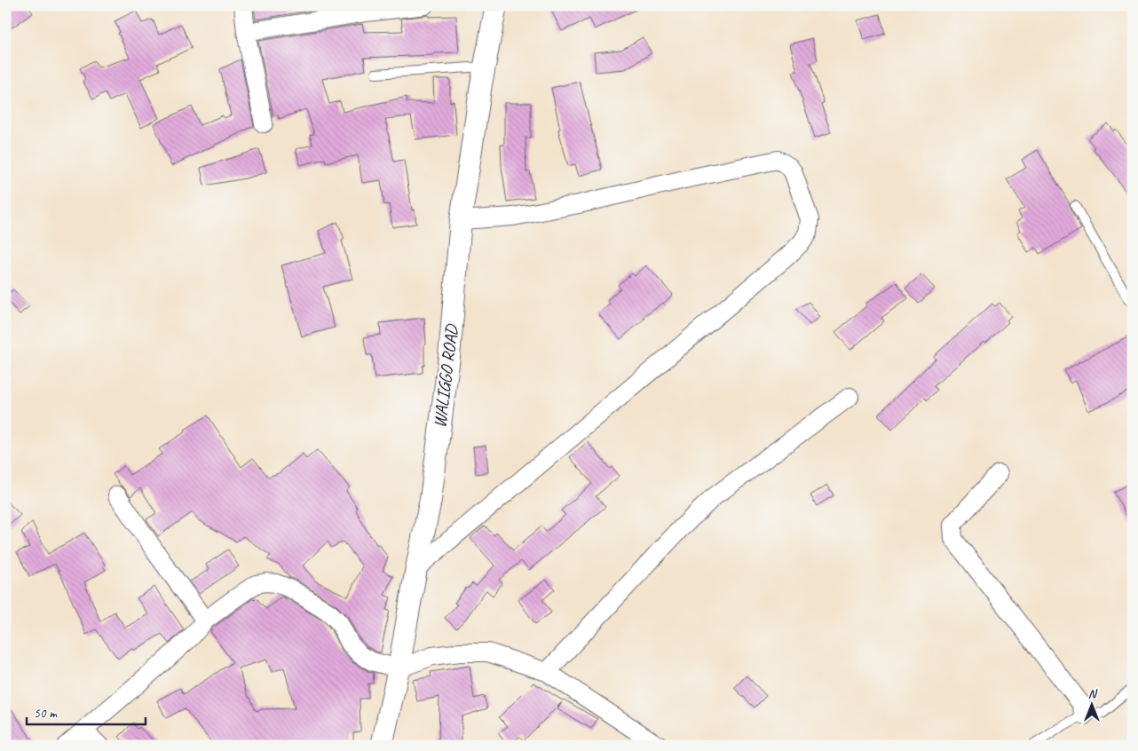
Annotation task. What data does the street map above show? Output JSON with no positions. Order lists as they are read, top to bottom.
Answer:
{
  "streets": {
    "street": ["WALIGGO ROAD"]
  },
  "scale_bar": "50 m",
  "north": "top"
}
